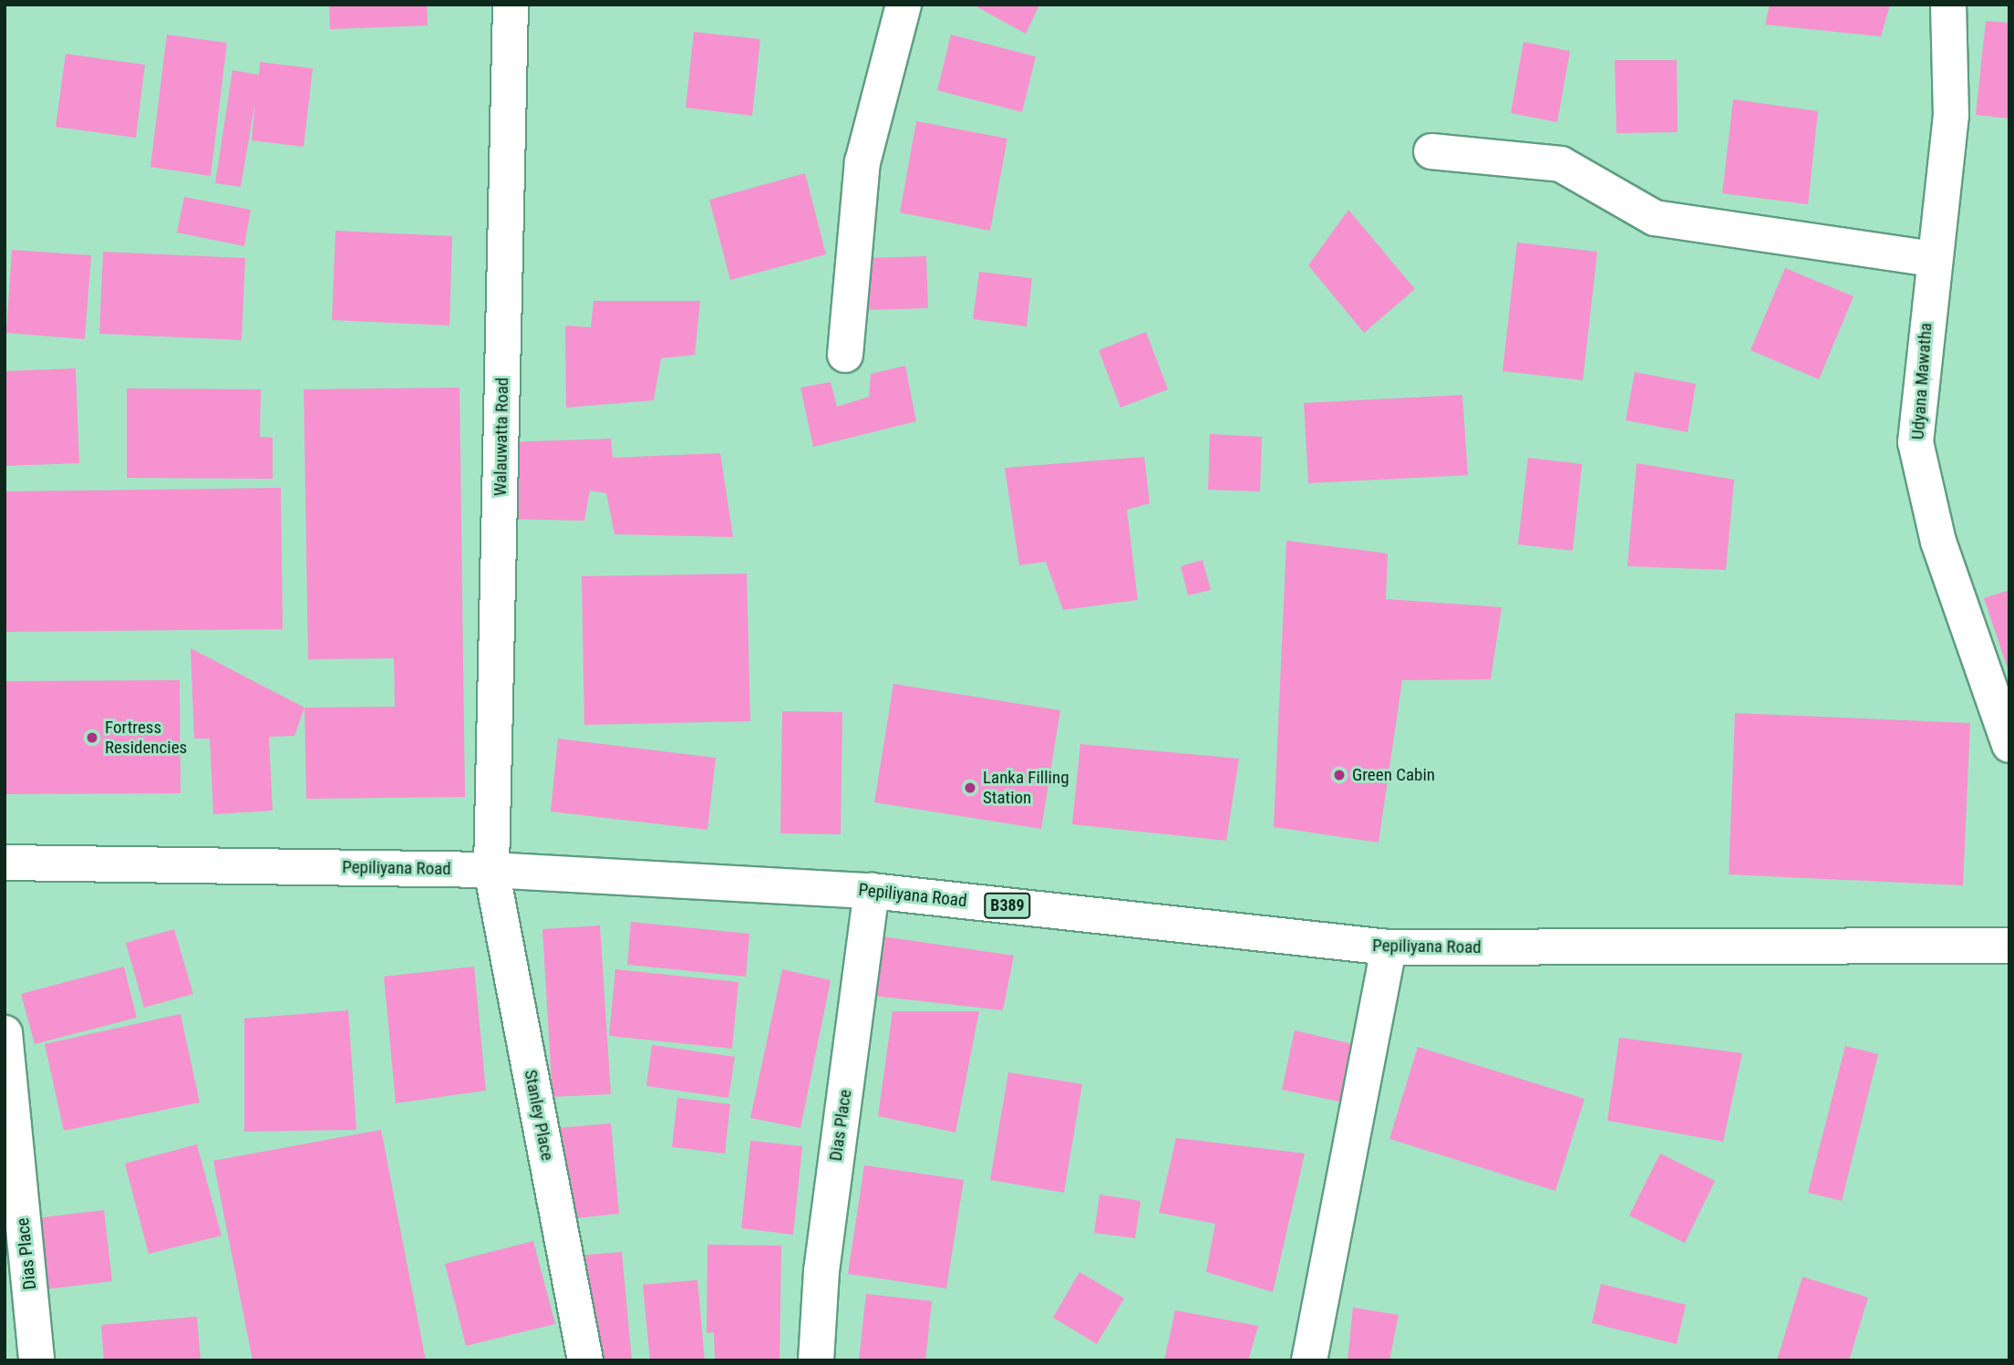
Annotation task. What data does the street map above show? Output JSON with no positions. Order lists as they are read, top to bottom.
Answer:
{
  "streets": {
    "street": [
      "Udyana Mawatha",
      "Walauwatta Road",
      "Pepiliyana Road",
      "B389",
      "Stanley Place",
      "Dias Place"
    ]
  },
  "crossings": [
    ["Walauwatta Road", "Pepiliyana Road"],
    ["Walauwatta Road", "Stanley Place"],
    ["Pepiliyana Road", "Stanley Place"],
    ["Pepiliyana Road", "Dias Place"]
  ],
  "places": ["Fortress Residencies", "Green Cabin", "Lanka Filling Station"]
}
